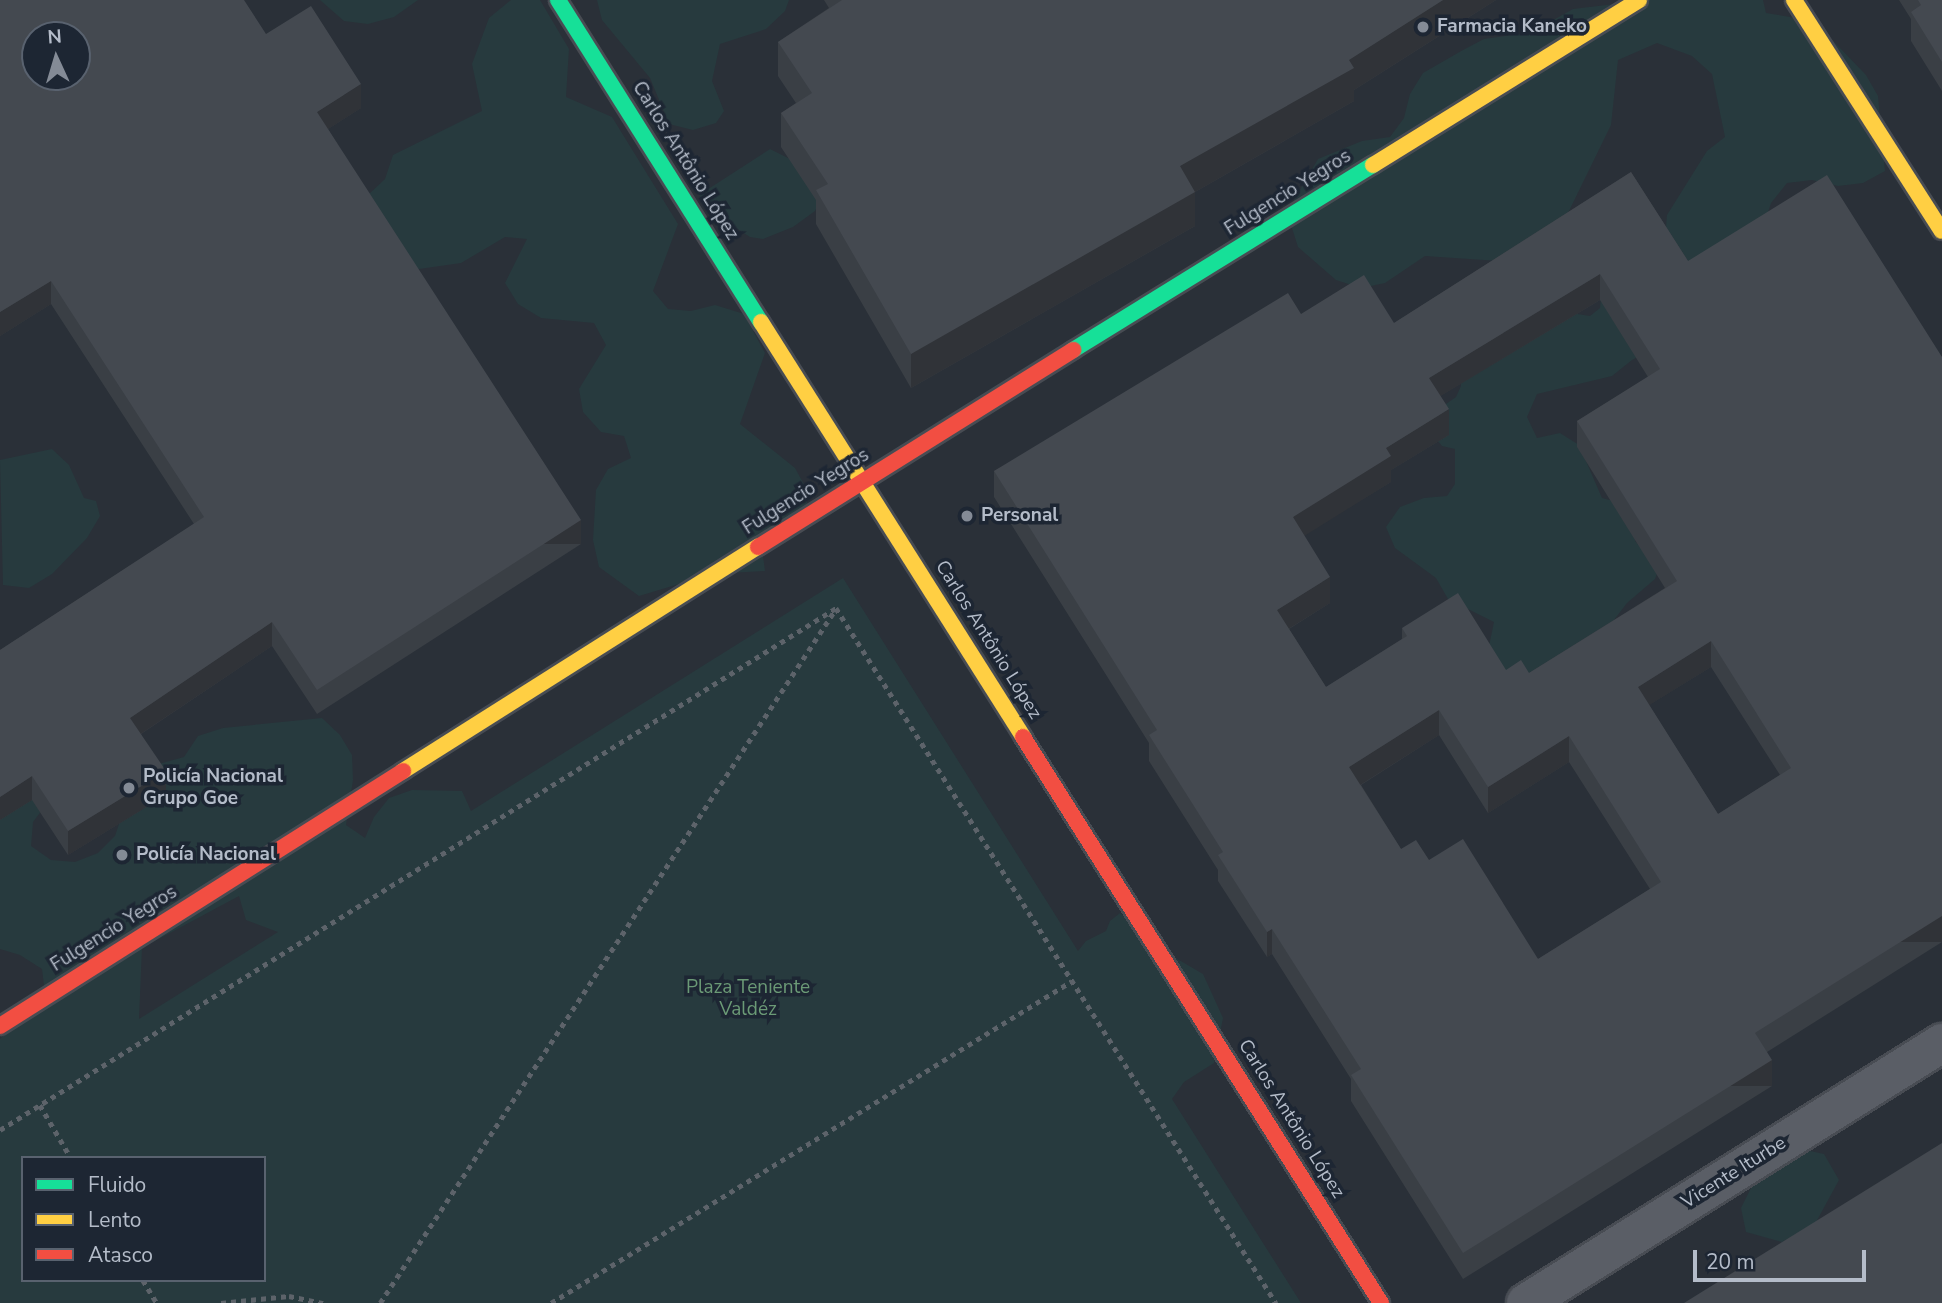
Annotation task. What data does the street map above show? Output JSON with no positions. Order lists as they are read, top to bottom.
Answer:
{
  "streets": {
    "street": ["Carlos Antônio López", "Fulgencio Yegros", "Vicente Iturbe"]
  },
  "crossings": [
    ["Carlos Antônio López", "Fulgencio Yegros"]
  ],
  "parks": ["Plaza Teniente Valdéz"],
  "places": [
    "Farmacia Kaneko",
    "Personal",
    "Policía Nacional Grupo Goe",
    "Policía Nacional"
  ],
  "legend": ["Fluido", "Lento", "Atasco"],
  "scale_bar": "20 m",
  "north": "top"
}
